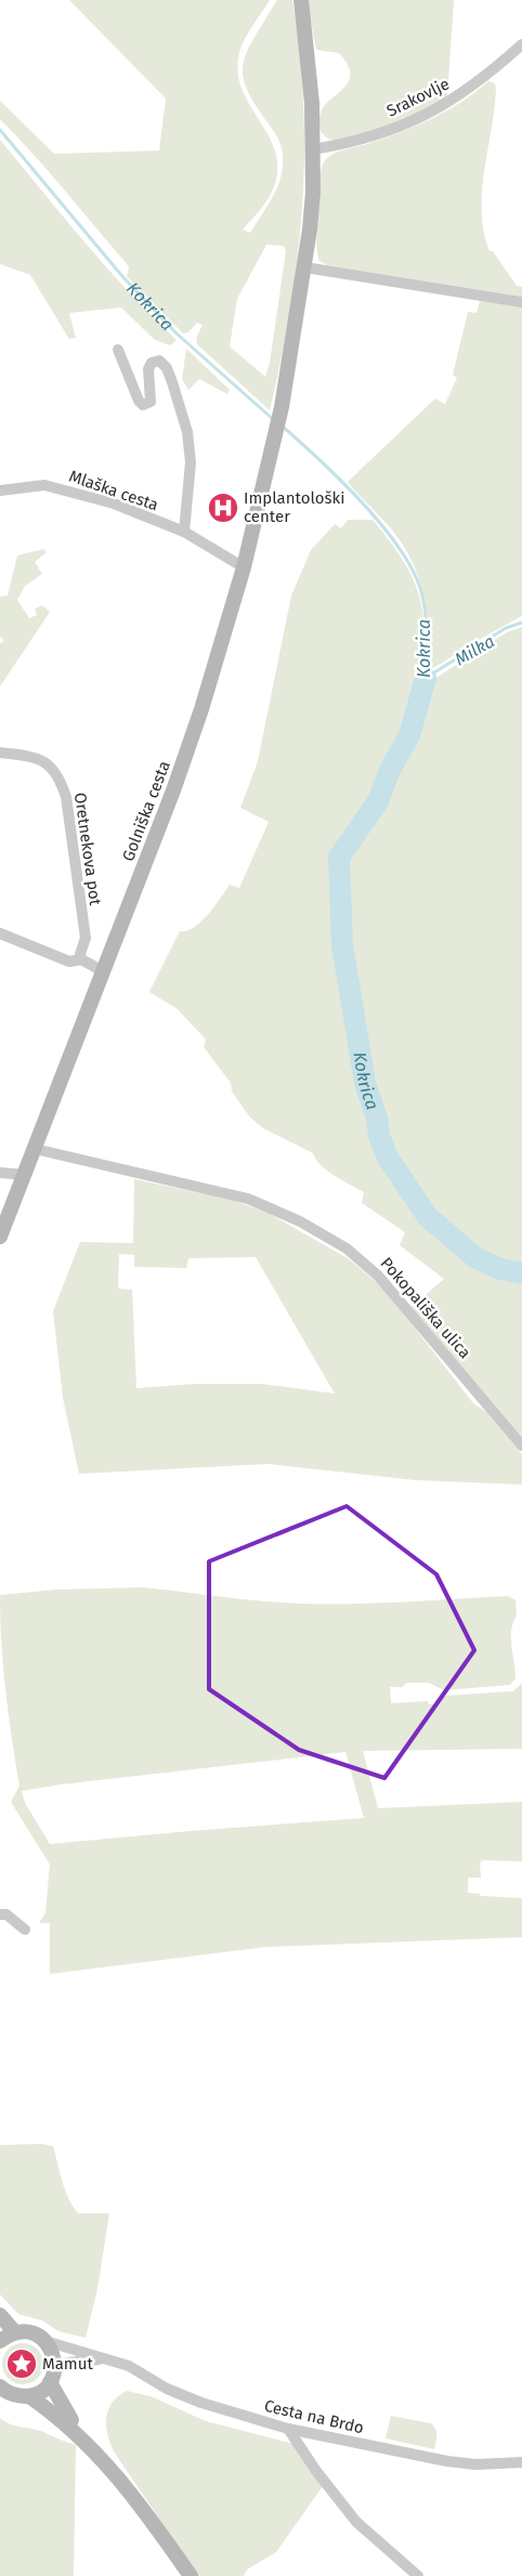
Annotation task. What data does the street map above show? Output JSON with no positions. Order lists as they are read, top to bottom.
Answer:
{
  "streets": {
    "main road": ["Golniška cesta"],
    "street": [
      "Srakovlje",
      "Mlaška cesta",
      "Oretnekova pot",
      "Pokopališka ulica",
      "Cesta na Brdo"
    ]
  },
  "crossings": [
    ["Srakovlje", "Golniška cesta"],
    ["Mlaška cesta", "Golniška cesta"],
    ["Golniška cesta", "Pokopališka ulica"]
  ],
  "water": ["Kokrica", "Milka"],
  "places": {
    "hospital": ["Implantološki center"],
    "place": ["Mamut"]
  }
}
